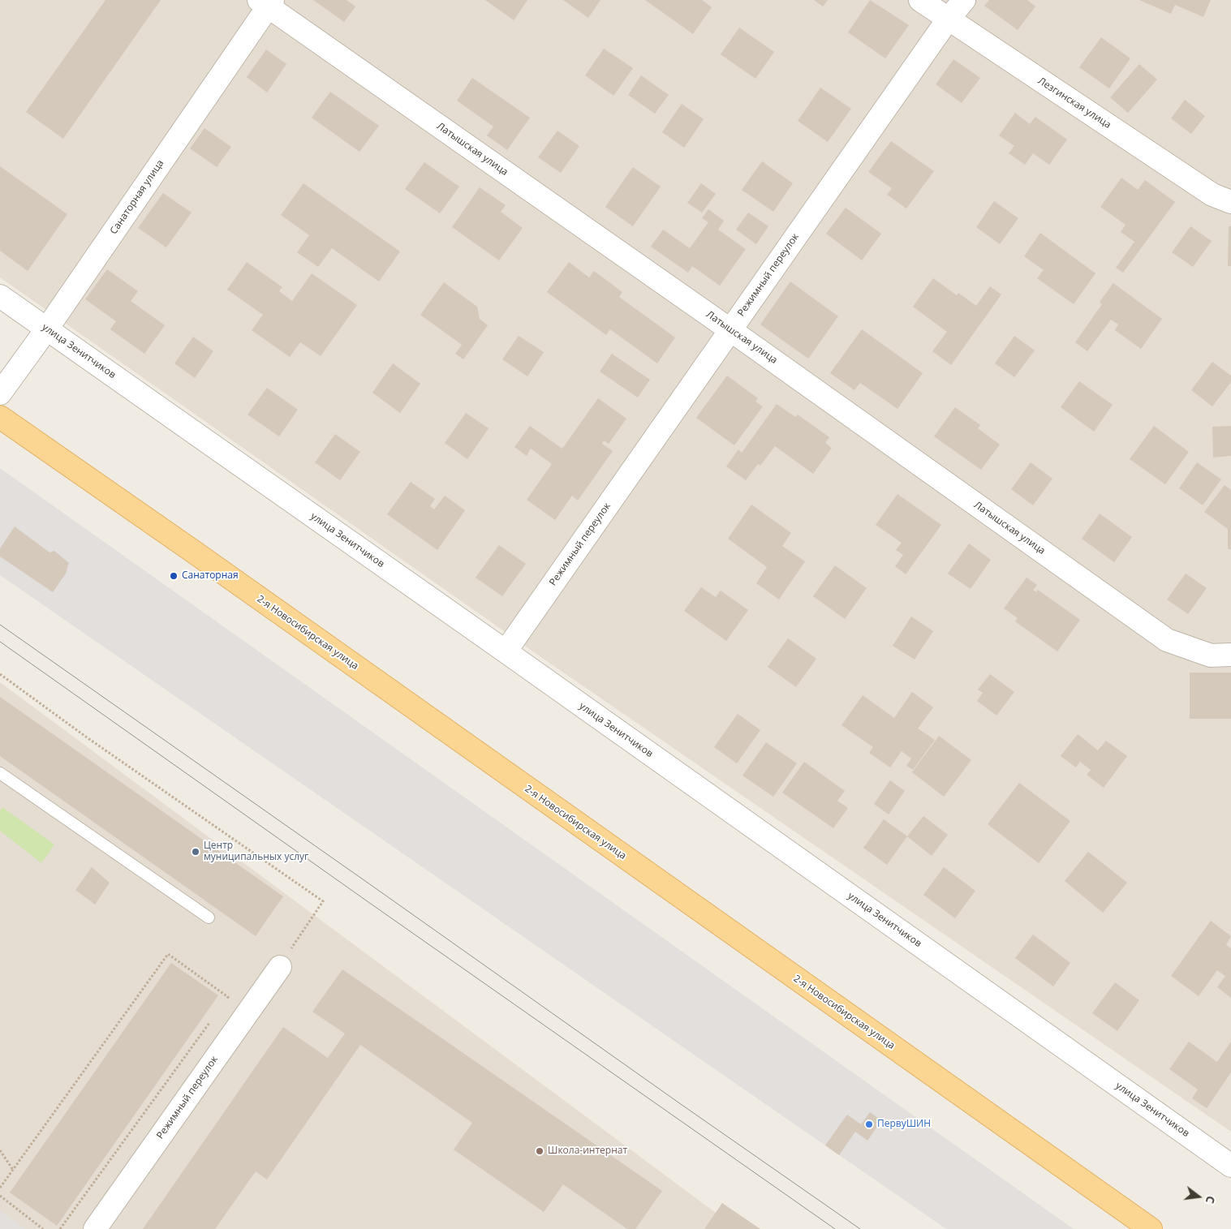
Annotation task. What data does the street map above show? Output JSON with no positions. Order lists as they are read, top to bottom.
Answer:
{
  "streets": {
    "main road": ["2-я Новосибирская улица"],
    "street": [
      "Лезгинская улица",
      "Латышская улица",
      "Санаторная улица",
      "Режимный переулок",
      "улица Зенитчиков"
    ]
  },
  "crossings": [
    ["Лезгинская улица", "Режимный переулок"],
    ["Латышская улица", "Санаторная улица"],
    ["Латышская улица", "Режимный переулок"],
    ["Санаторная улица", "улица Зенитчиков"],
    ["Режимный переулок", "улица Зенитчиков"]
  ],
  "places": [
    "Санаторная",
    "Центр муниципальных услуг",
    "ПервуШИН",
    "Школа-интернат"
  ],
  "north": "right"
}
